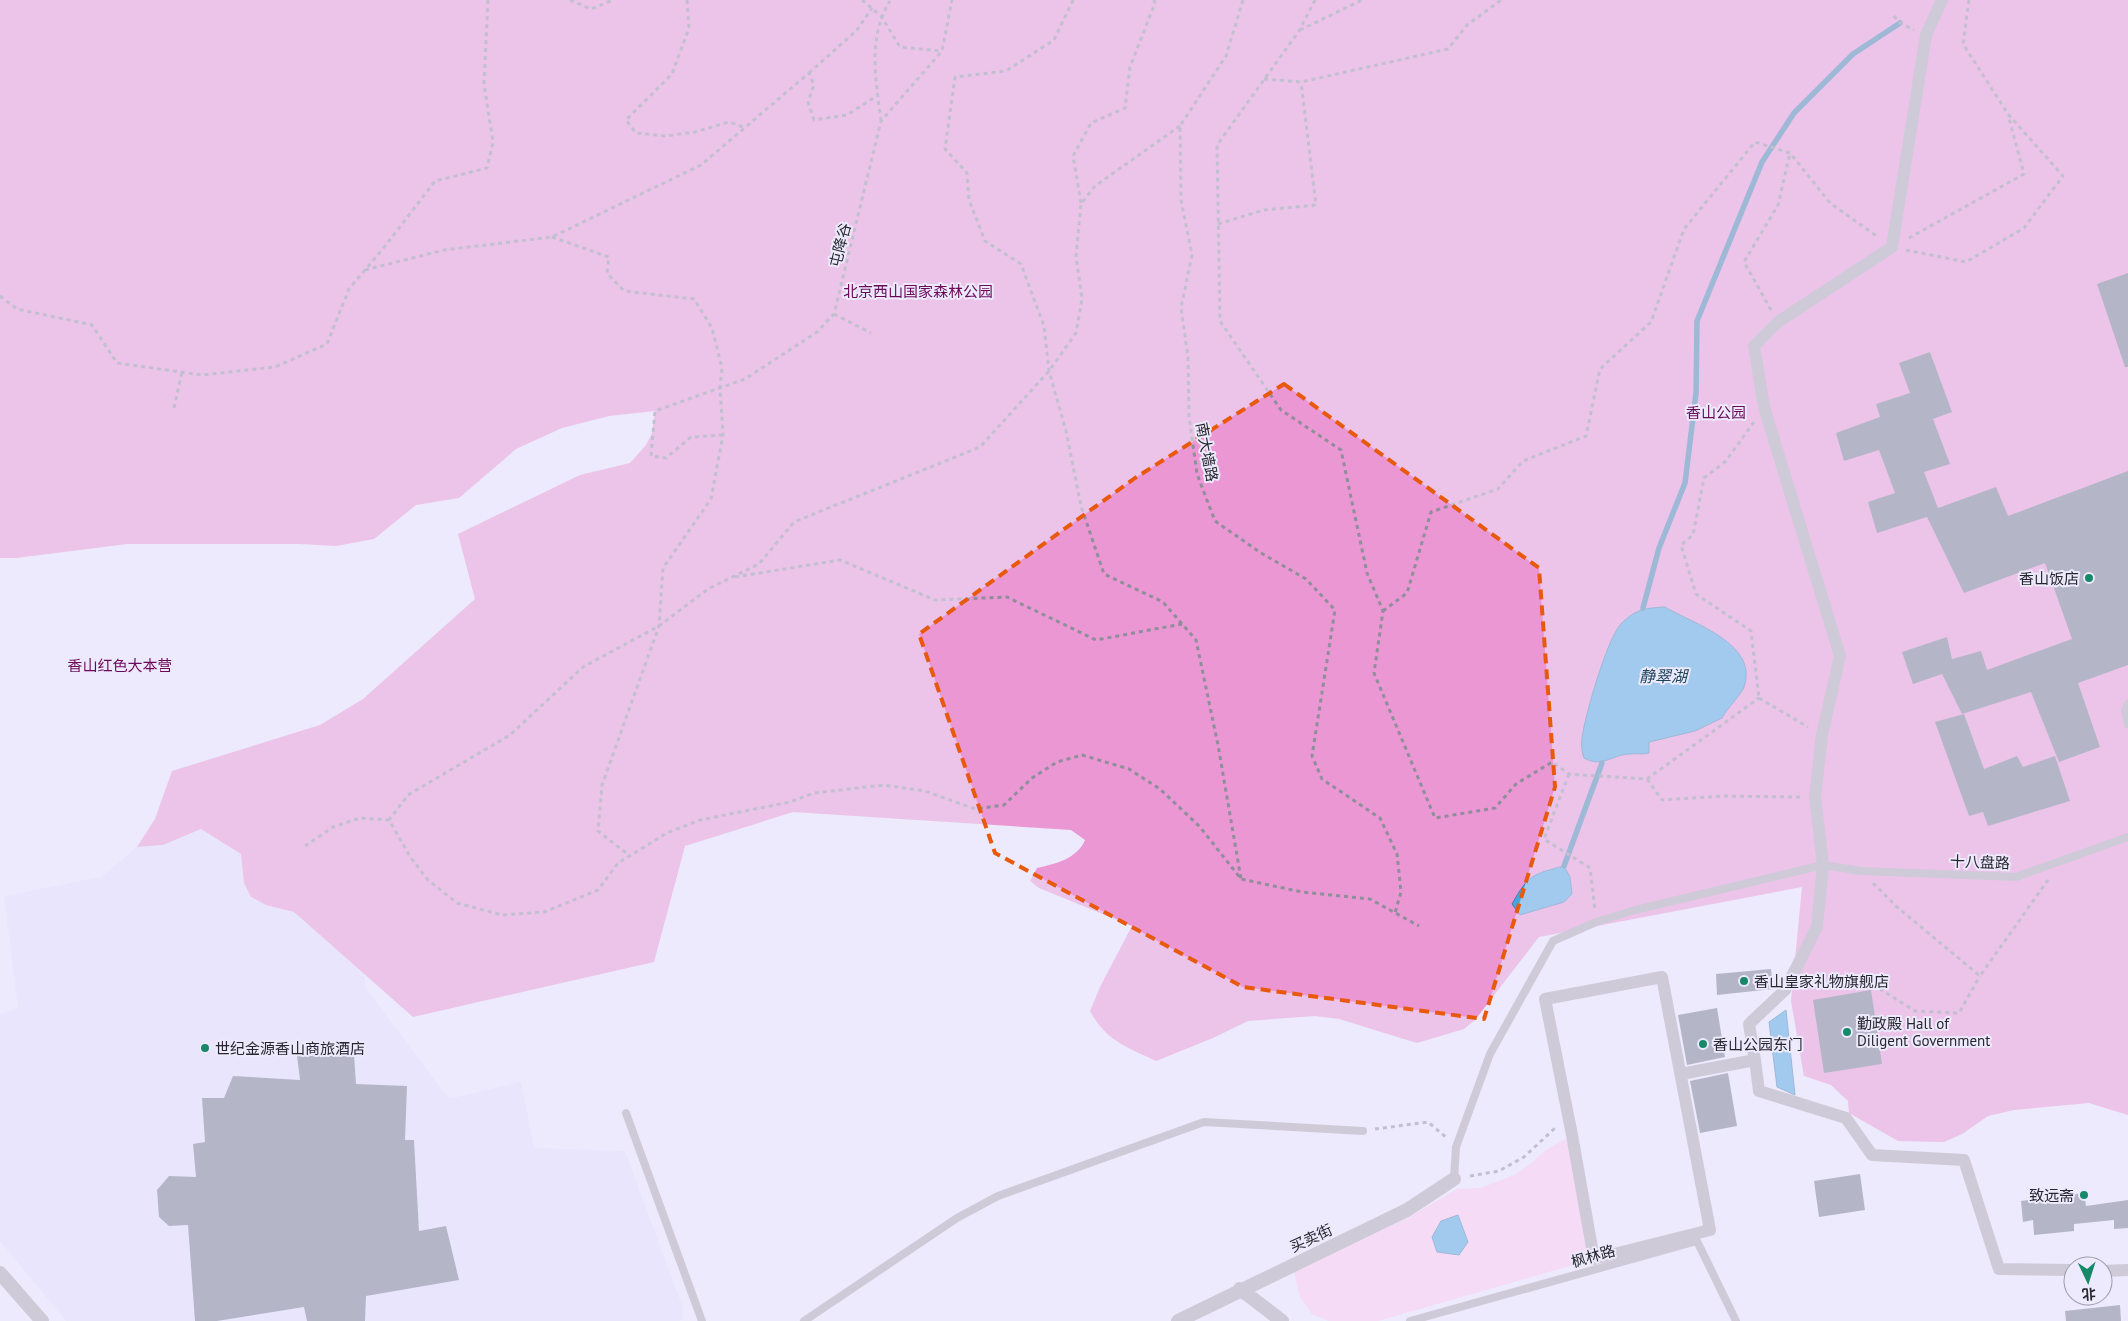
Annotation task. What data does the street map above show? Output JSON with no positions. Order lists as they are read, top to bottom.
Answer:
{
  "streets": {
    "street": ["买卖街"],
    "lane": ["十八盘路", "枫林路"],
    "path": ["屯降谷", "南大墙路"]
  },
  "water": ["静翠湖"],
  "parks": ["北京西山国家森林公园", "香山公园", "香山红色大本营"],
  "places": [
    "香山饭店",
    "香山皇家礼物旗舰店",
    "勤政殿 Hall of Diligent Government",
    "香山公园东门",
    "世纪金源香山商旅酒店",
    "致远斋"
  ],
  "north": "bottom"
}
